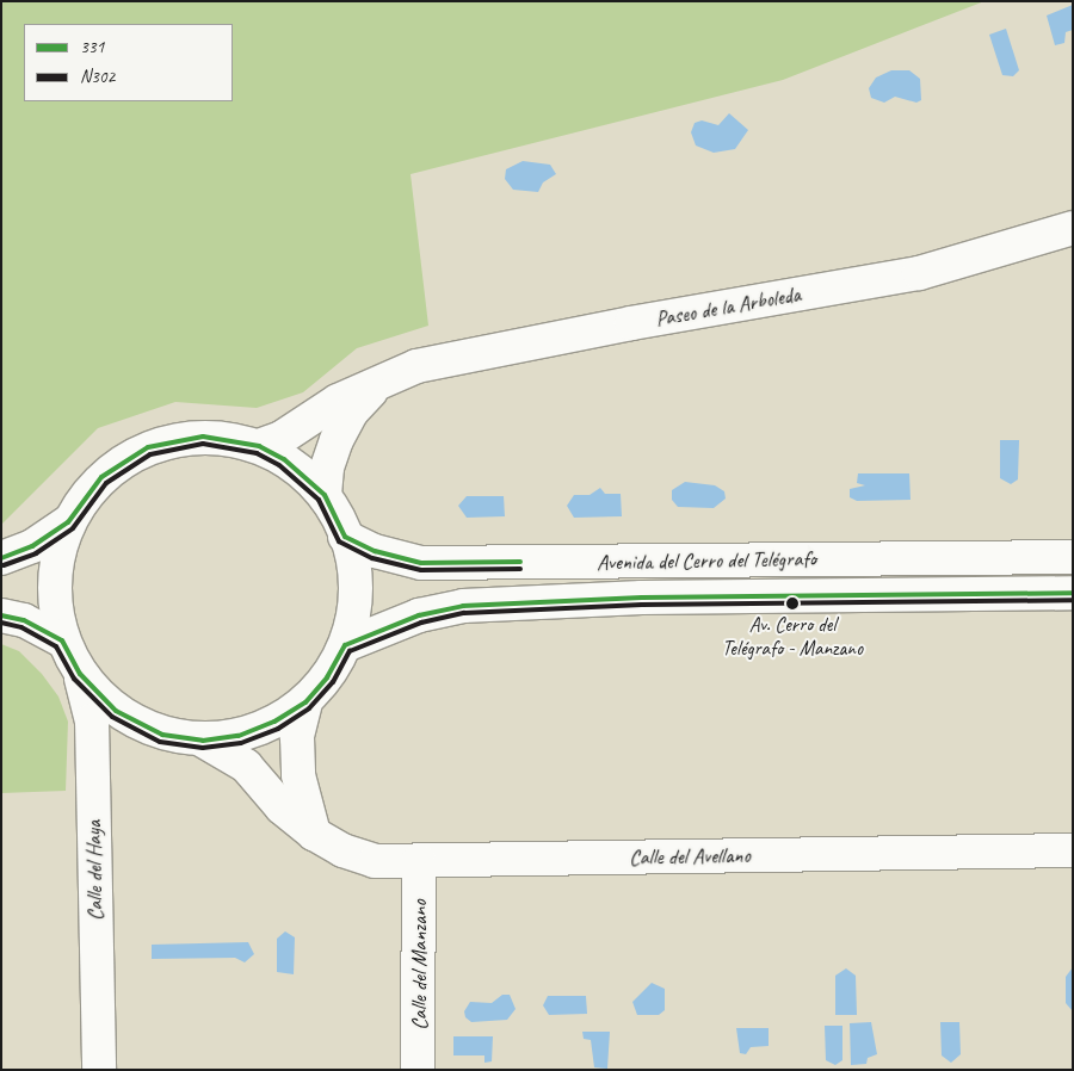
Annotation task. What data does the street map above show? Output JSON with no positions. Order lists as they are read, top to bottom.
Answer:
{
  "streets": {
    "street": [
      "Paseo de la Arboleda",
      "Avenida del Cerro del Telégrafo",
      "Calle del Avellano",
      "Calle del Haya",
      "Calle del Manzano"
    ]
  },
  "crossings": [
    ["Calle del Avellano", "Calle del Manzano"]
  ],
  "places": ["Av. Cerro del Telégrafo - Manzano"],
  "lines": ["transit line 331", "transit line N302"],
  "legend": ["331", "N302"]
}
